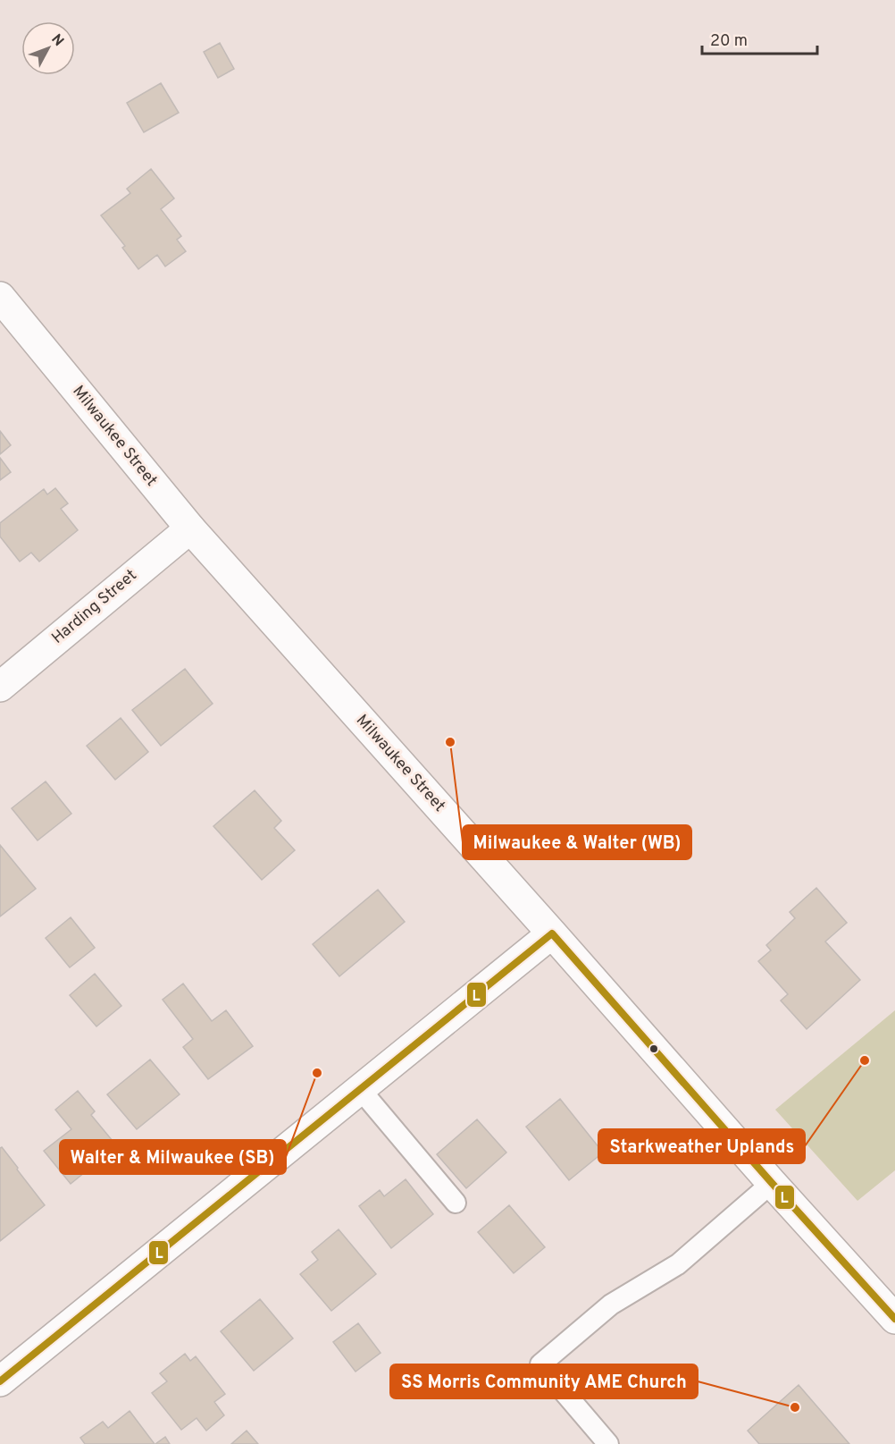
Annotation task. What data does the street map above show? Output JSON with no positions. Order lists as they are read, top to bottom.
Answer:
{
  "streets": {
    "street": ["Milwaukee Street", "Harding Street"]
  },
  "crossings": [
    ["Milwaukee Street", "Harding Street"]
  ],
  "places": [
    "Milwaukee & Walter (WB)",
    "Starkweather Uplands",
    "Walter & Milwaukee (SB)",
    "SS Morris Community AME Church"
  ],
  "lines": ["transit line L"],
  "scale_bar": "20 m",
  "north": "top right"
}
